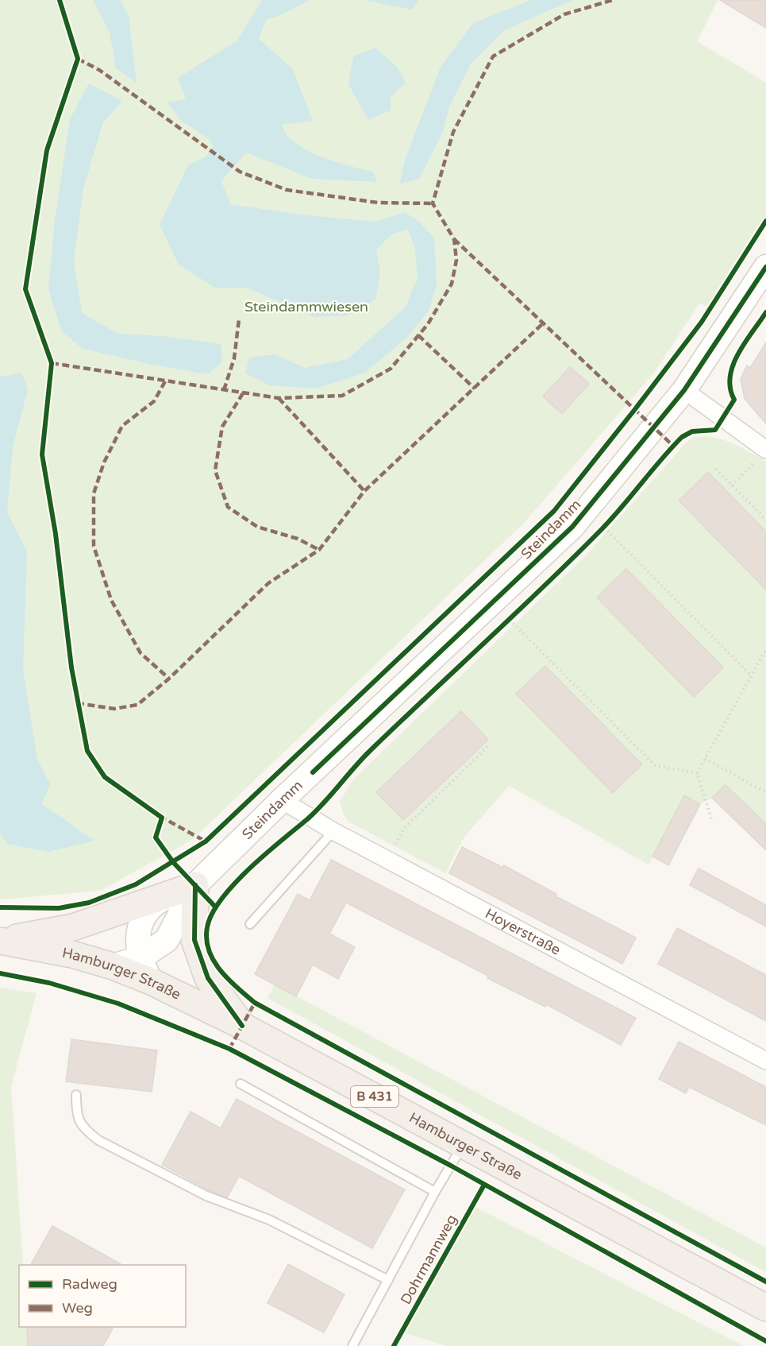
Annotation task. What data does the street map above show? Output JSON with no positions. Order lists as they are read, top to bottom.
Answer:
{
  "streets": {
    "main road": ["Hamburger Straße", "B 431"],
    "street": ["Steindamm", "Hoyerstraße"],
    "cycle path": ["Dohrmannweg"]
  },
  "crossings": [
    ["Steindamm", "Hoyerstraße"],
    ["Steindamm", "Hamburger Straße"]
  ],
  "parks": ["Steindammwiesen"],
  "legend": ["Radweg", "Weg"]
}
